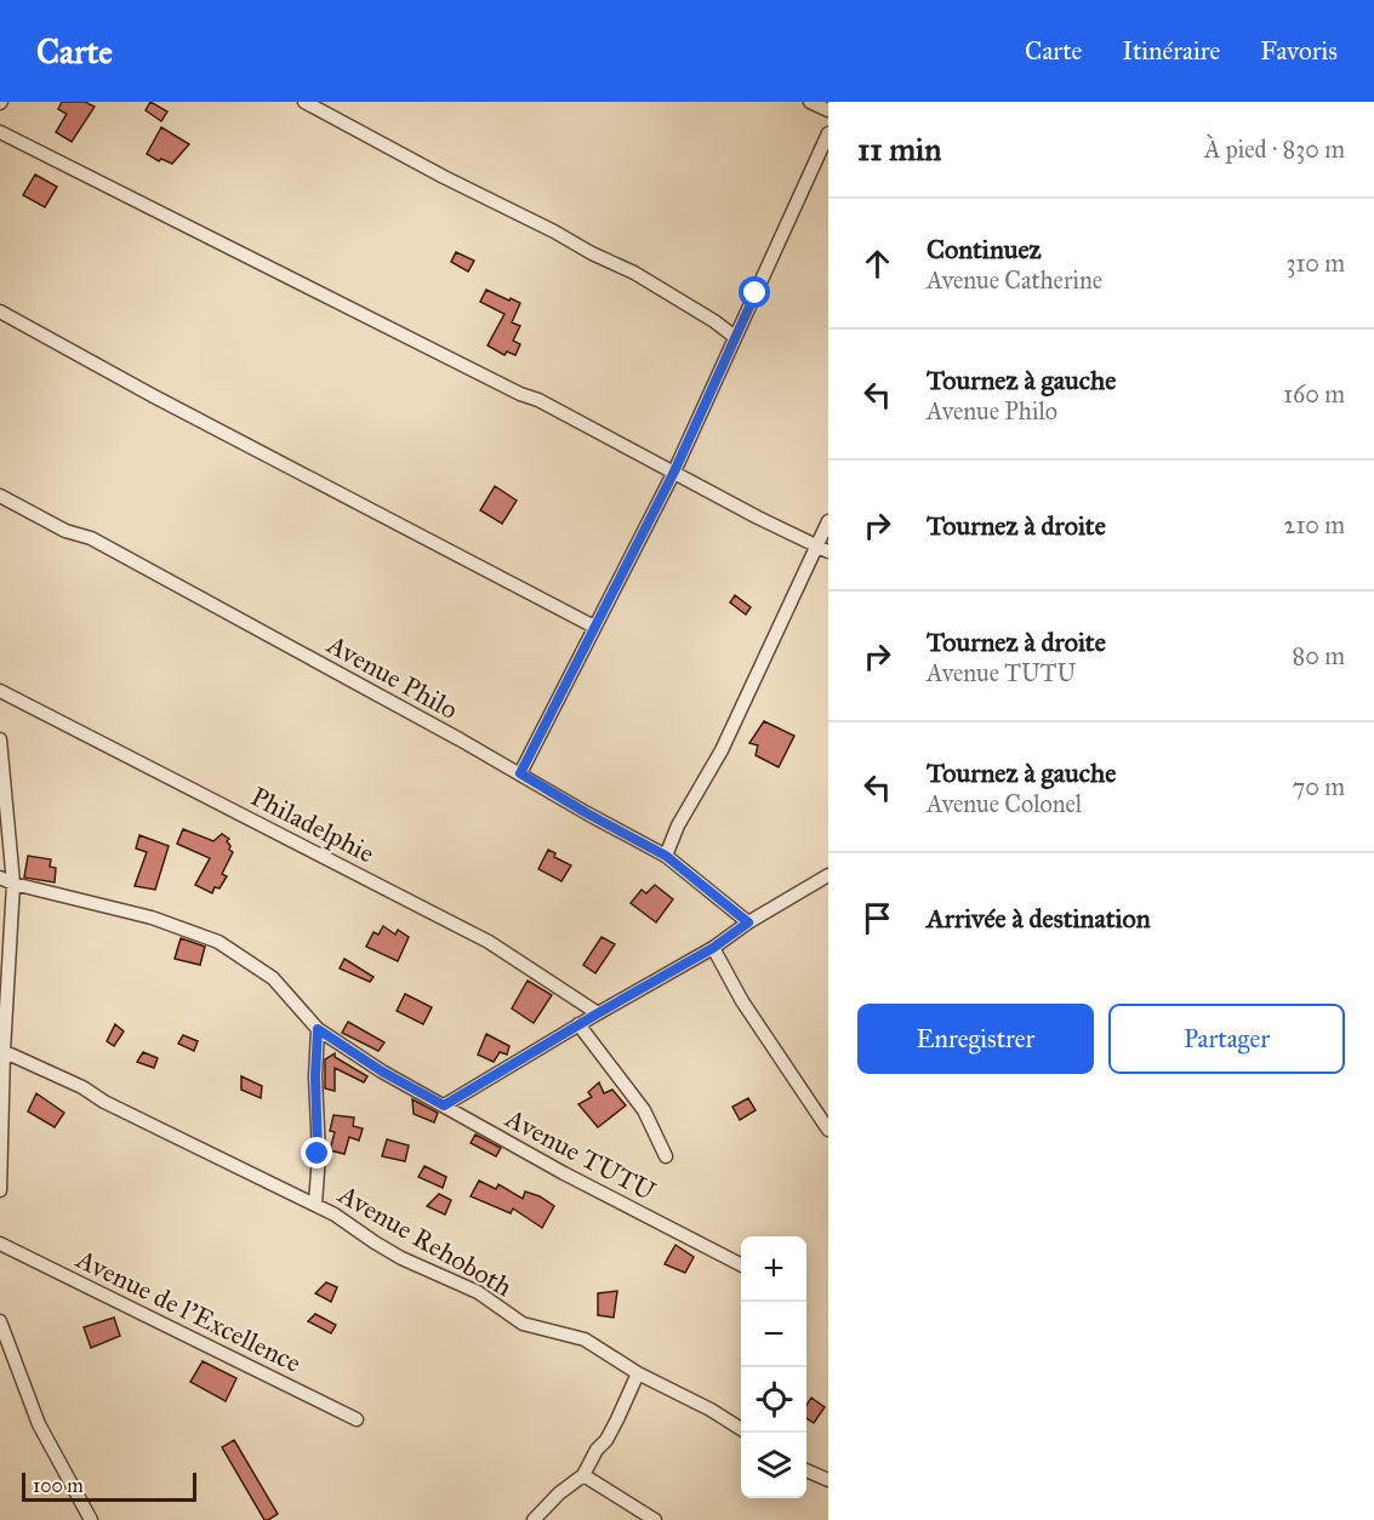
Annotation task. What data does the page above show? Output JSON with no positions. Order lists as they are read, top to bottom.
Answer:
{
  "streets": {
    "street": [
      "Avenue Philo",
      "Philadelphie",
      "Avenue TUTU",
      "Avenue Rehoboth",
      "Avenue de l'Excellence"
    ]
  },
  "scale_bar": "100 m",
  "page": {
    "header": "Carte",
    "nav": ["Carte", "Itinéraire", "Favoris"],
    "heading": ["11 min", "À pied · 830 m"],
    "list": [
      ["Continuez", "Avenue Catherine", "310 m"],
      ["Tournez à gauche", "Avenue Philo", "160 m"],
      ["Tournez à droite", "210 m"],
      ["Tournez à droite", "Avenue TUTU", "80 m"],
      ["Tournez à gauche", "Avenue Colonel", "70 m"],
      "Arrivée à destination"
    ],
    "buttons": ["Enregistrer", "Partager"],
    "map_buttons": ["+", "−"],
    "scale": "100 m"
  }
}
